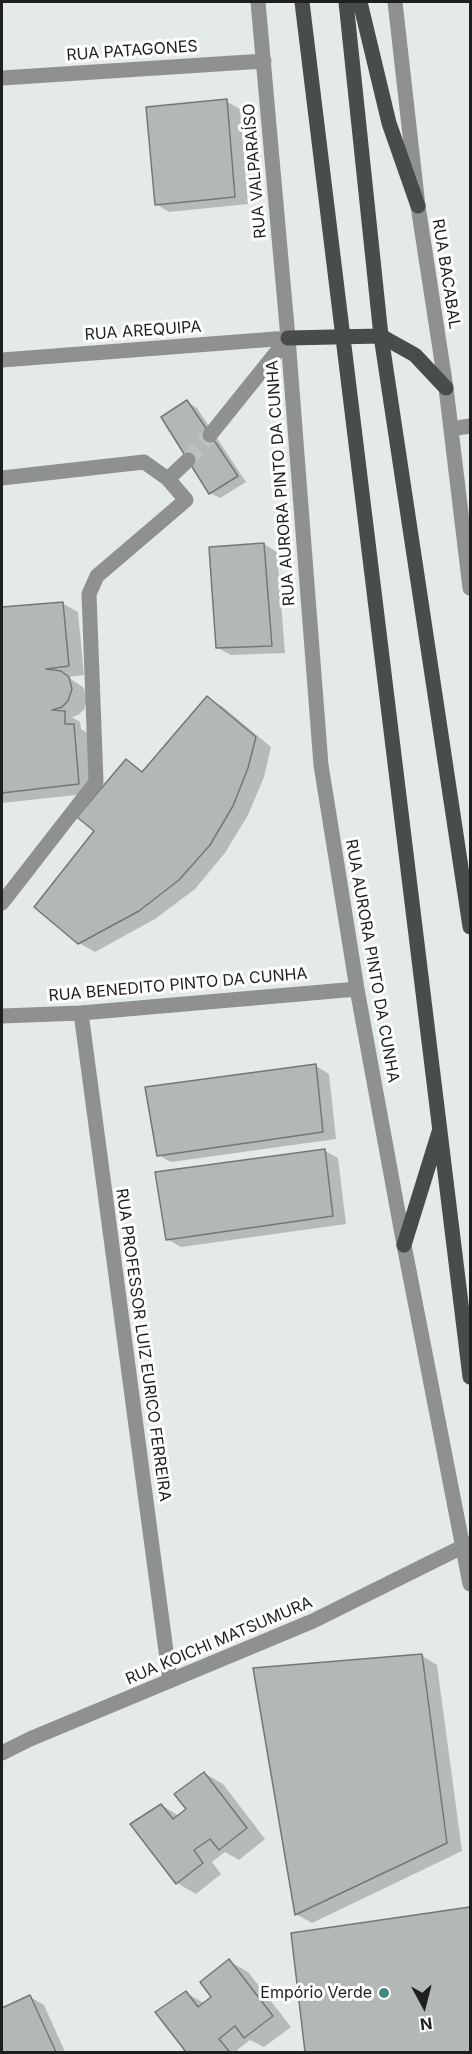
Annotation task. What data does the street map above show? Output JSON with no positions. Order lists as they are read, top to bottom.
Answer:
{
  "streets": {
    "street": [
      "RUA PATAGONES",
      "RUA VALPARAÍSO",
      "RUA BACABAL",
      "RUA AREQUIPA",
      "RUA AURORA PINTO DA CUNHA",
      "RUA BENEDITO PINTO DA CUNHA",
      "RUA PROFESSOR LUIZ EURICO FERREIRA",
      "RUA KOICHI MATSUMURA"
    ]
  },
  "crossings": [
    ["RUA PATAGONES", "RUA VALPARAÍSO"],
    ["RUA VALPARAÍSO", "RUA AREQUIPA"],
    ["RUA VALPARAÍSO", "RUA AURORA PINTO DA CUNHA"],
    ["RUA AREQUIPA", "RUA AURORA PINTO DA CUNHA"],
    ["RUA AURORA PINTO DA CUNHA", "RUA BENEDITO PINTO DA CUNHA"],
    ["RUA AURORA PINTO DA CUNHA", "RUA KOICHI MATSUMURA"],
    ["RUA BENEDITO PINTO DA CUNHA", "RUA PROFESSOR LUIZ EURICO FERREIRA"],
    ["RUA PROFESSOR LUIZ EURICO FERREIRA", "RUA KOICHI MATSUMURA"]
  ],
  "places": ["Empório Verde"],
  "north": "bottom"
}
